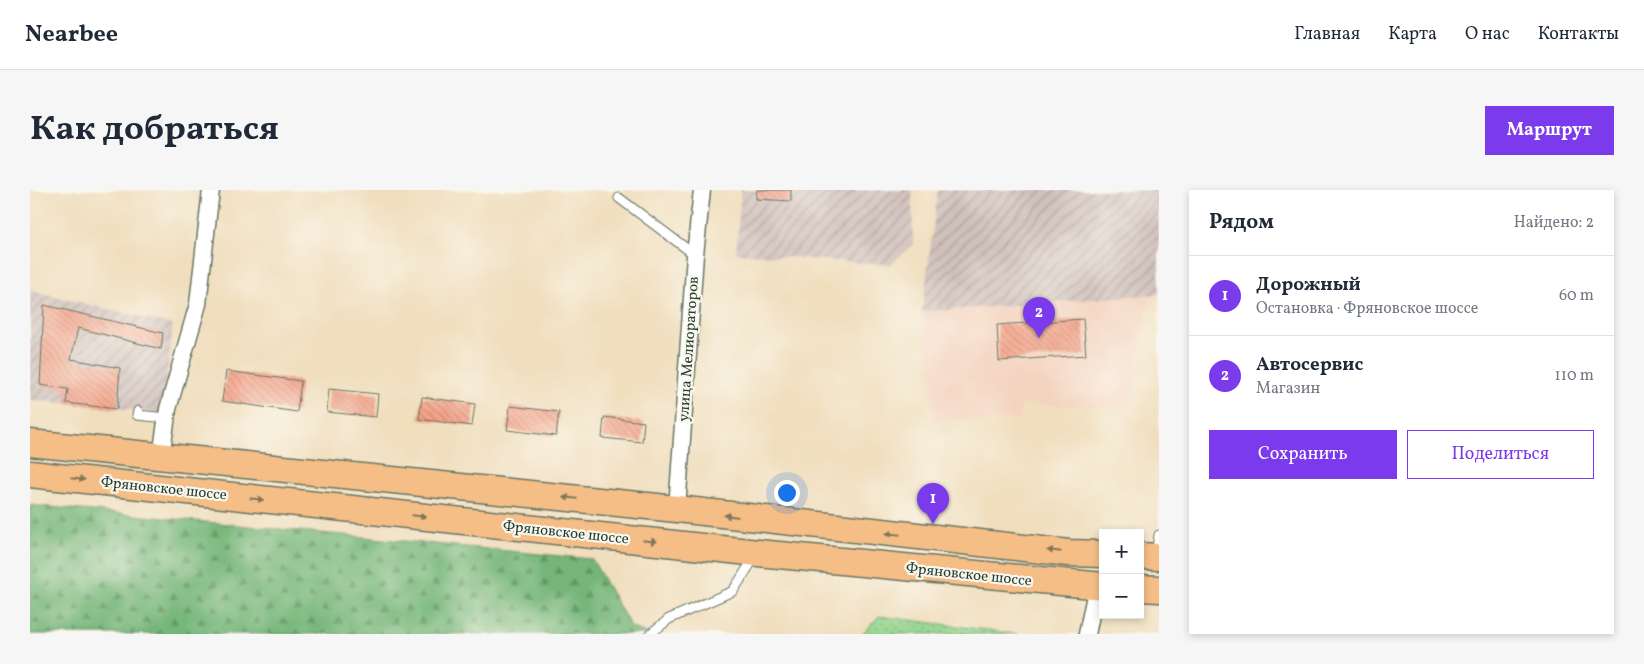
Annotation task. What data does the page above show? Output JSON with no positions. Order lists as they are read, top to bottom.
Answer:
{
  "streets": {
    "main road": ["Фряновское шоссе"],
    "street": ["улица Мелиораторов"]
  },
  "crossings": [
    ["улица Мелиораторов", "Фряновское шоссе"]
  ],
  "page": {
    "header": "Nearbee",
    "nav": [
      "Главная",
      "Карта",
      "О нас",
      "Контакты"
    ],
    "title": "Как добраться",
    "buttons": [
      "Маршрут",
      ["Сохранить", "Поделиться"]
    ],
    "heading": ["Рядом", "Найдено: 2"],
    "list": [
      {
        "mark": "1",
        "name": "Дорожный",
        "note": "Остановка · Фряновское шоссе",
        "value": "60 m"
      },
      {
        "mark": "2",
        "name": "Автосервис",
        "note": "Магазин",
        "value": "110 m"
      }
    ],
    "pins": ["2", "1"],
    "map_buttons": ["+", "−"]
  }
}
